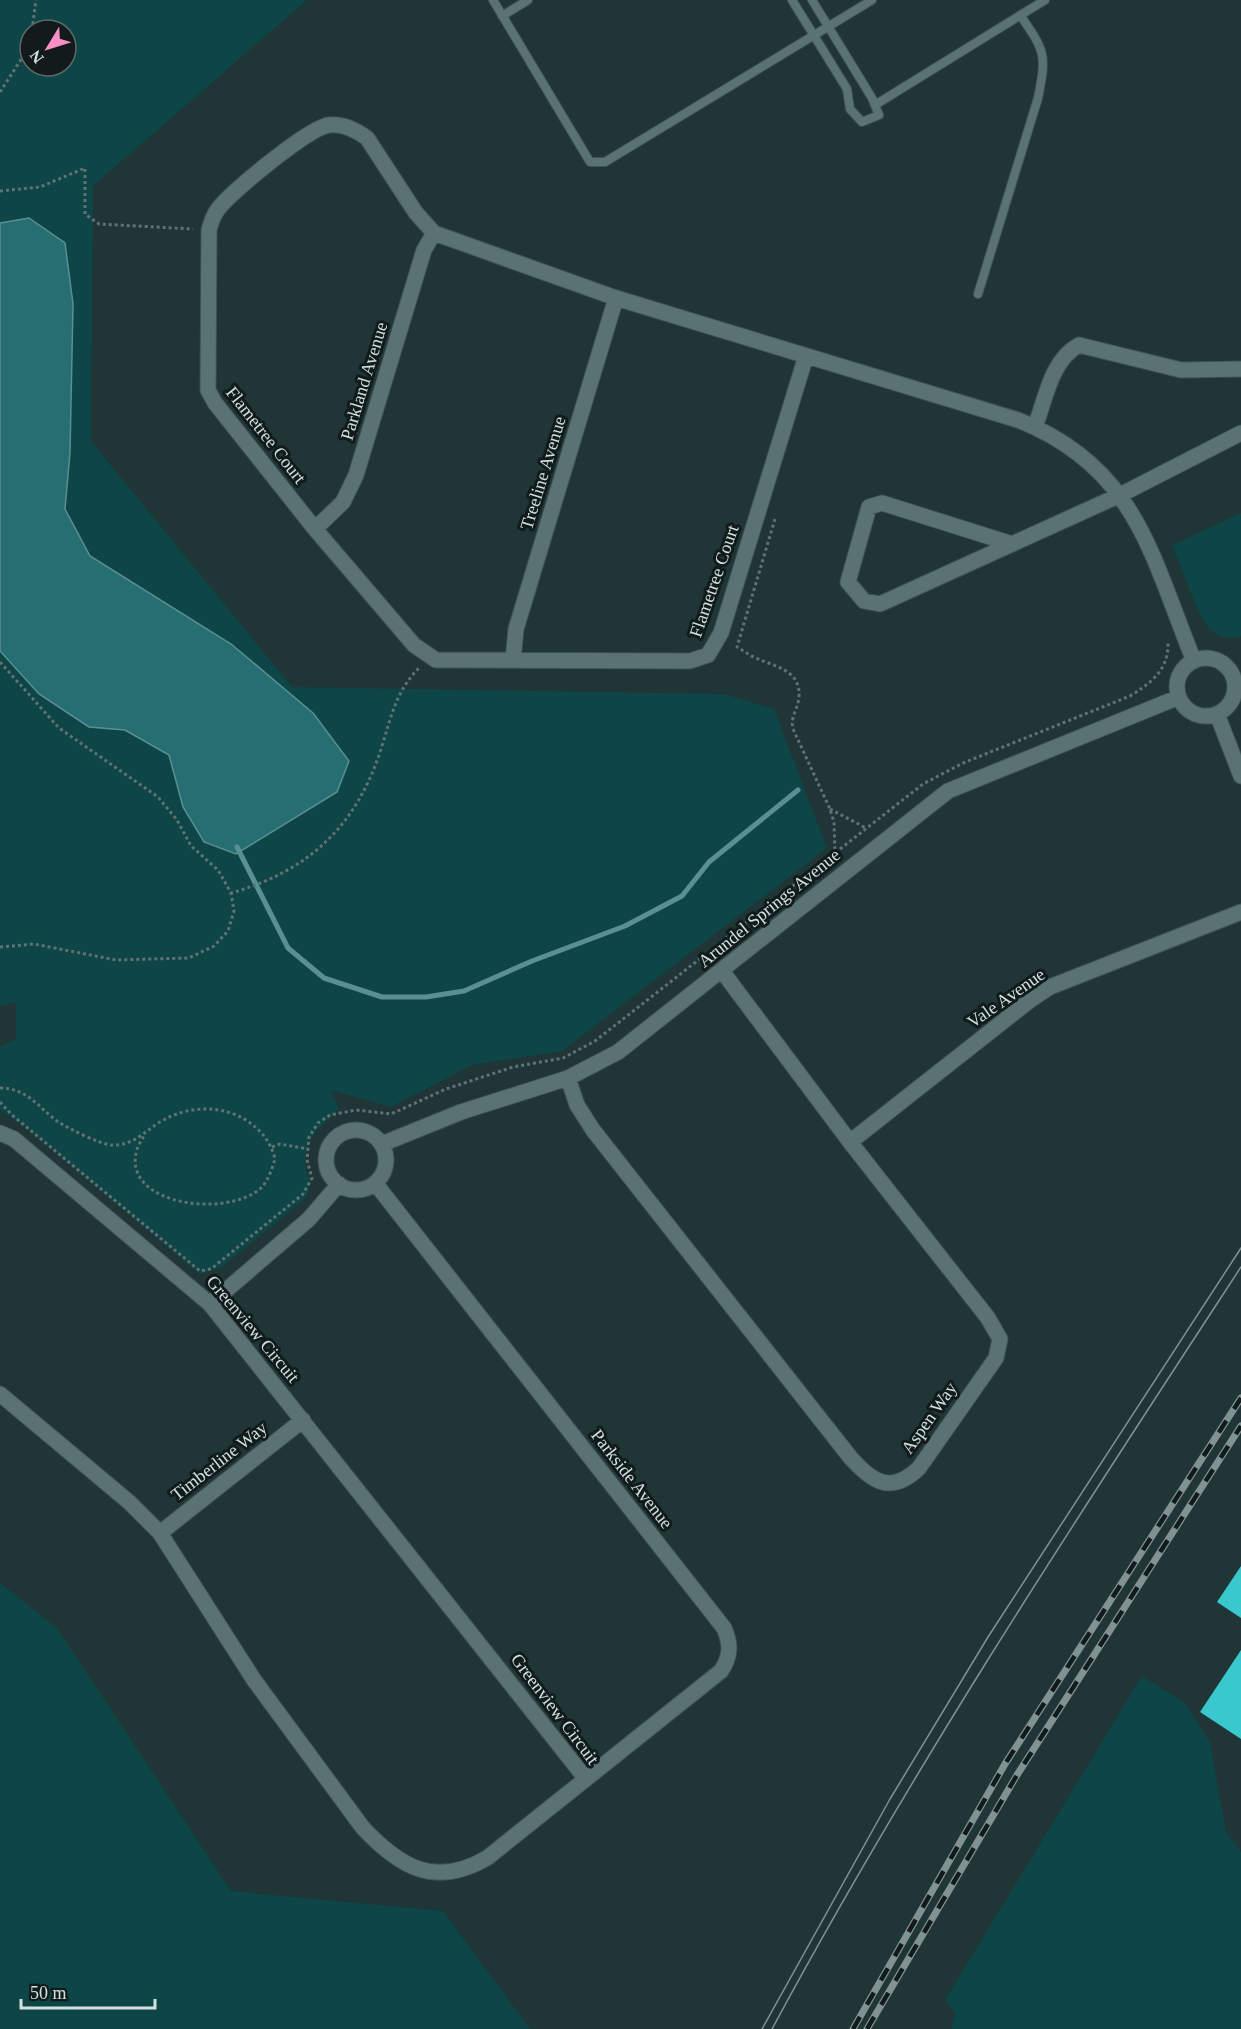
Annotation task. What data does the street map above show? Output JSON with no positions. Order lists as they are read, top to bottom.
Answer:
{
  "streets": {
    "street": [
      "Parkland Avenue",
      "Flametree Court",
      "Treeline Avenue",
      "Arundel Springs Avenue",
      "Vale Avenue",
      "Greenview Circuit",
      "Aspen Way",
      "Timberline Way",
      "Parkside Avenue"
    ]
  },
  "crossings": [
    ["Parkland Avenue", "Flametree Court"],
    ["Flametree Court", "Treeline Avenue"],
    ["Flametree Court", "Arundel Springs Avenue"],
    ["Arundel Springs Avenue", "Aspen Way"],
    ["Arundel Springs Avenue", "Parkside Avenue"],
    ["Vale Avenue", "Aspen Way"],
    ["Greenview Circuit", "Timberline Way"],
    ["Greenview Circuit", "Parkside Avenue"]
  ],
  "scale_bar": "50 m",
  "north": "bottom left"
}
